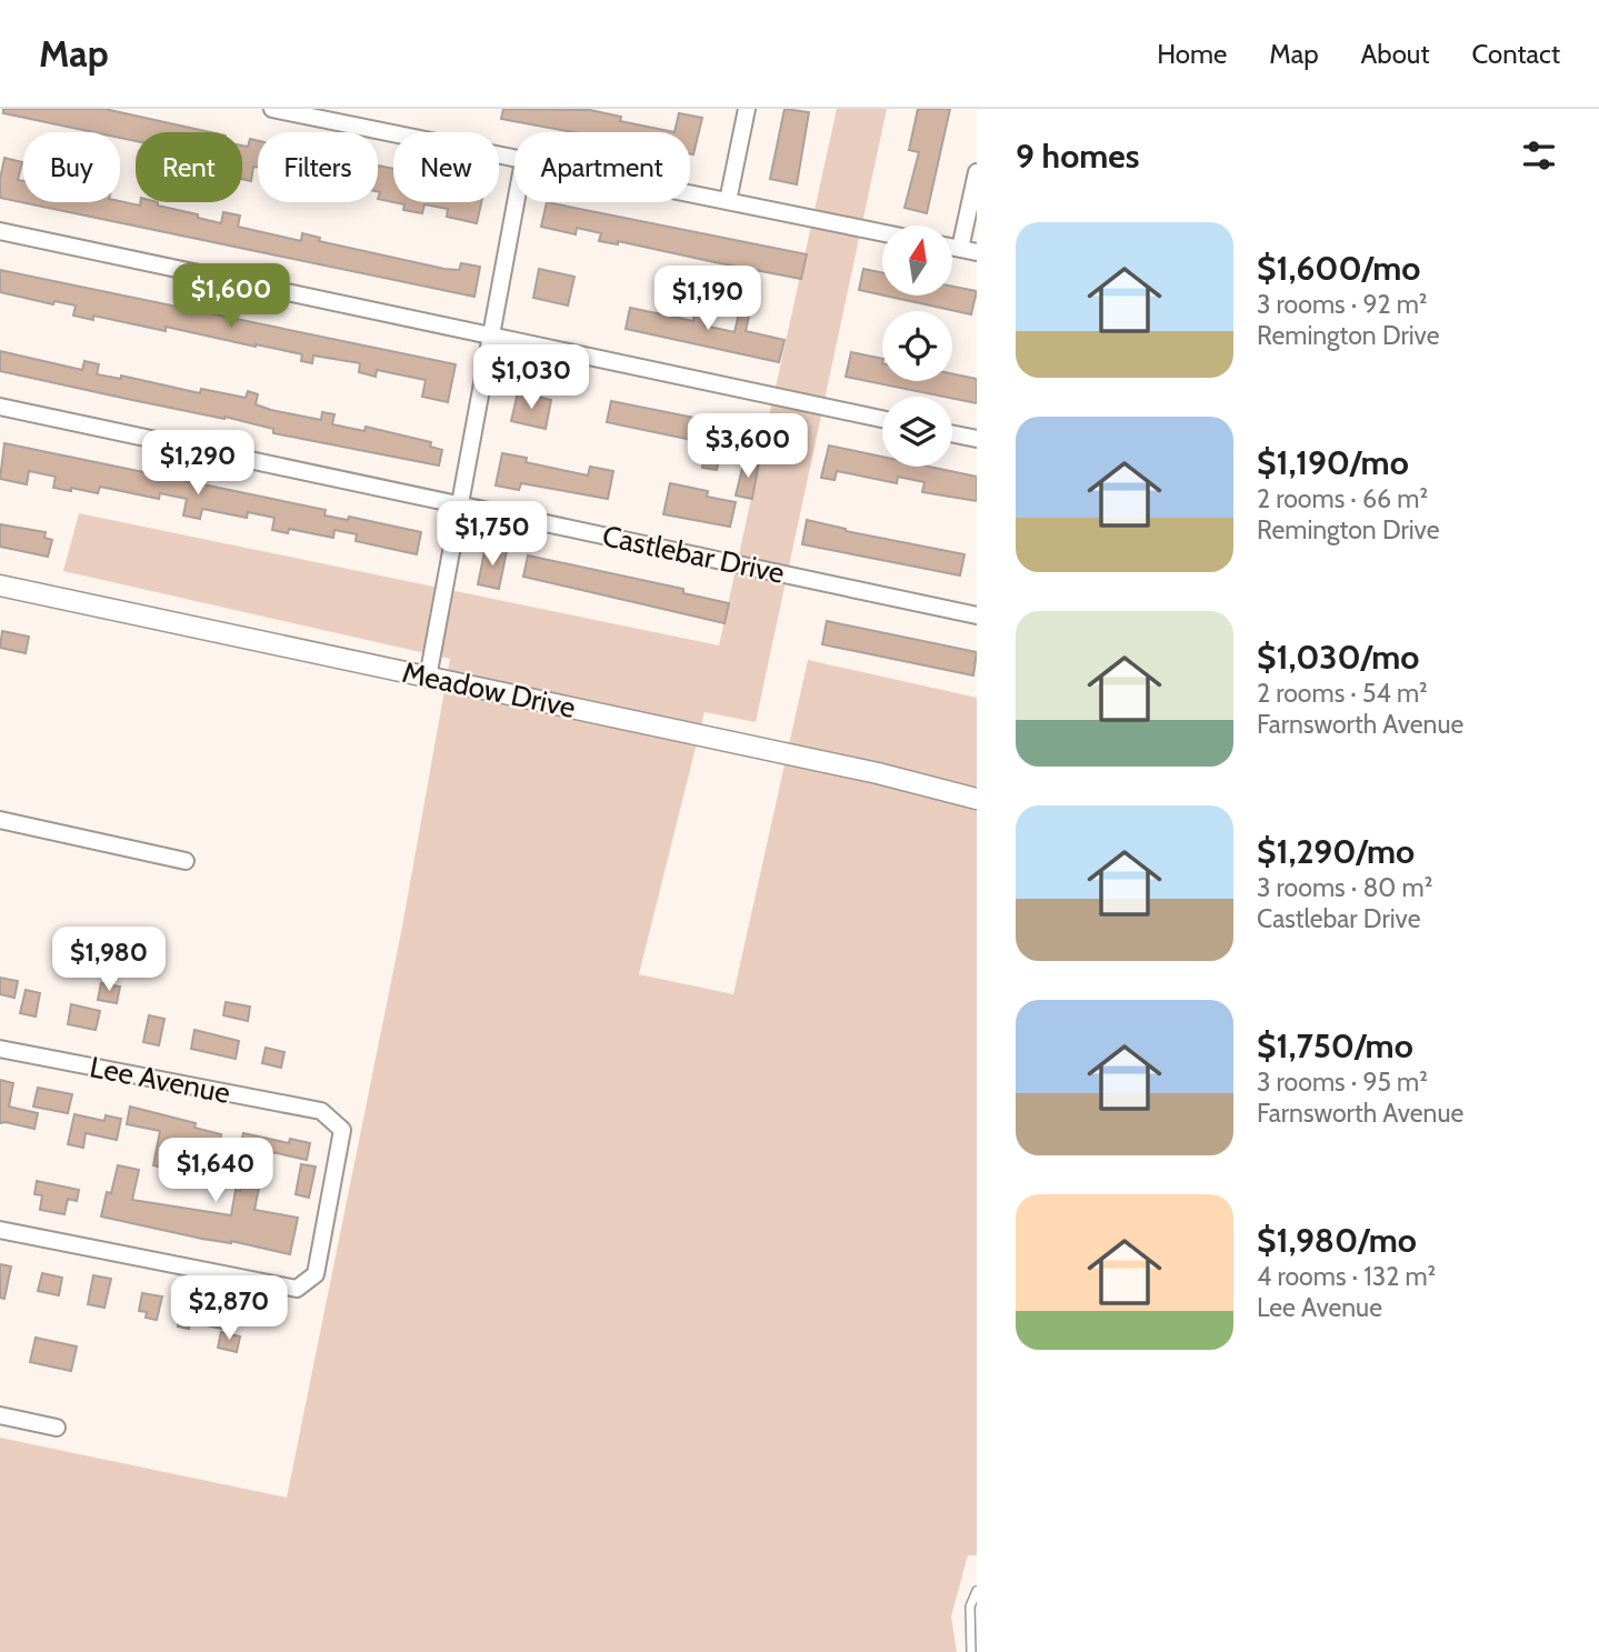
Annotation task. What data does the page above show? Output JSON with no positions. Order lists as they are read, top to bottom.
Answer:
{
  "streets": {
    "street": ["Castlebar Drive", "Meadow Drive", "Lee Avenue"]
  },
  "north": "top",
  "page": {
    "header": "Map",
    "nav": [
      "Home",
      "Map",
      "About",
      "Contact"
    ],
    "heading": "9 homes",
    "chip": [
      "Buy",
      "Rent",
      "Filters",
      "New",
      "Apartment"
    ],
    "list": [
      {
        "name": "$1,600/mo",
        "note": "3 rooms · 92 m² · Remington Drive"
      },
      {
        "name": "$1,190/mo",
        "note": "2 rooms · 66 m² · Remington Drive"
      },
      {
        "name": "$1,030/mo",
        "note": "2 rooms · 54 m² · Farnsworth Avenue"
      },
      {
        "name": "$1,290/mo",
        "note": "3 rooms · 80 m² · Castlebar Drive"
      },
      {
        "name": "$1,750/mo",
        "note": "3 rooms · 95 m² · Farnsworth Avenue"
      },
      {
        "name": "$1,980/mo",
        "note": "4 rooms · 132 m² · Lee Avenue"
      }
    ],
    "price": [
      "$1,600",
      "$1,190",
      "$1,030",
      "$3,600",
      "$1,290",
      "$1,750",
      "$1,980",
      "$1,640",
      "$2,870"
    ]
  }
}
